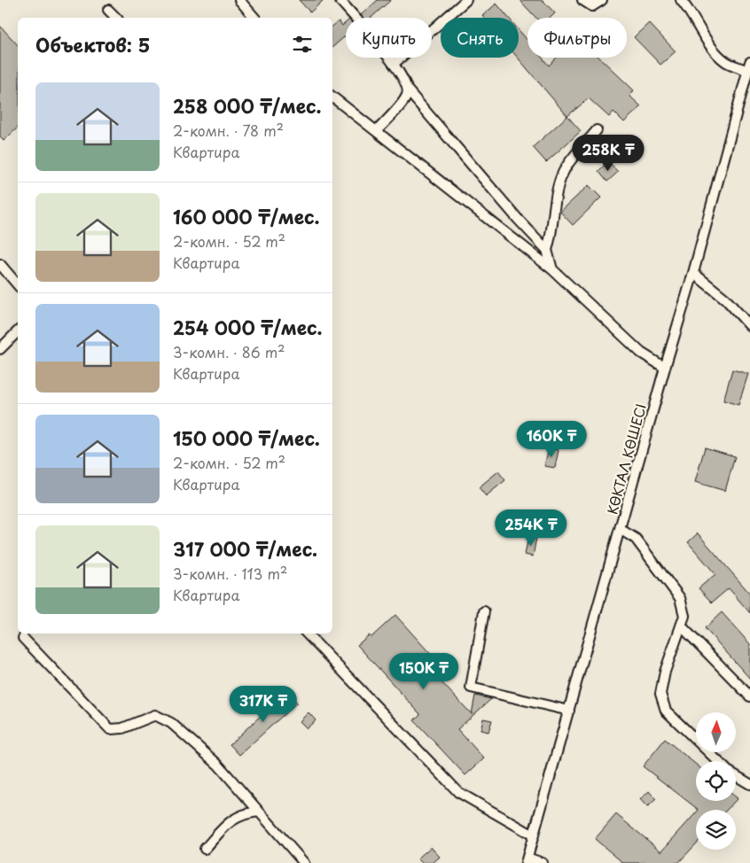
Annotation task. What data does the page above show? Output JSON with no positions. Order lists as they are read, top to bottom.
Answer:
{
  "streets": {
    "street": ["КӨКТАЛ КӨШЕСІ"]
  },
  "north": "top",
  "page": {
    "chip": ["Купить", "Снять", "Фильтры"],
    "heading": "Объектов: 5",
    "list": [
      {
        "name": "258 000 ₸/мес.",
        "note": "2-комн. · 78 m² · Квартира"
      },
      {
        "name": "160 000 ₸/мес.",
        "note": "2-комн. · 52 m² · Квартира"
      },
      {
        "name": "254 000 ₸/мес.",
        "note": "3-комн. · 86 m² · Квартира"
      },
      {
        "name": "150 000 ₸/мес.",
        "note": "2-комн. · 52 m² · Квартира"
      },
      {
        "name": "317 000 ₸/мес.",
        "note": "3-комн. · 113 m² · Квартира"
      }
    ],
    "price": [
      "258K ₸",
      "160K ₸",
      "254K ₸",
      "150K ₸",
      "317K ₸"
    ]
  }
}
